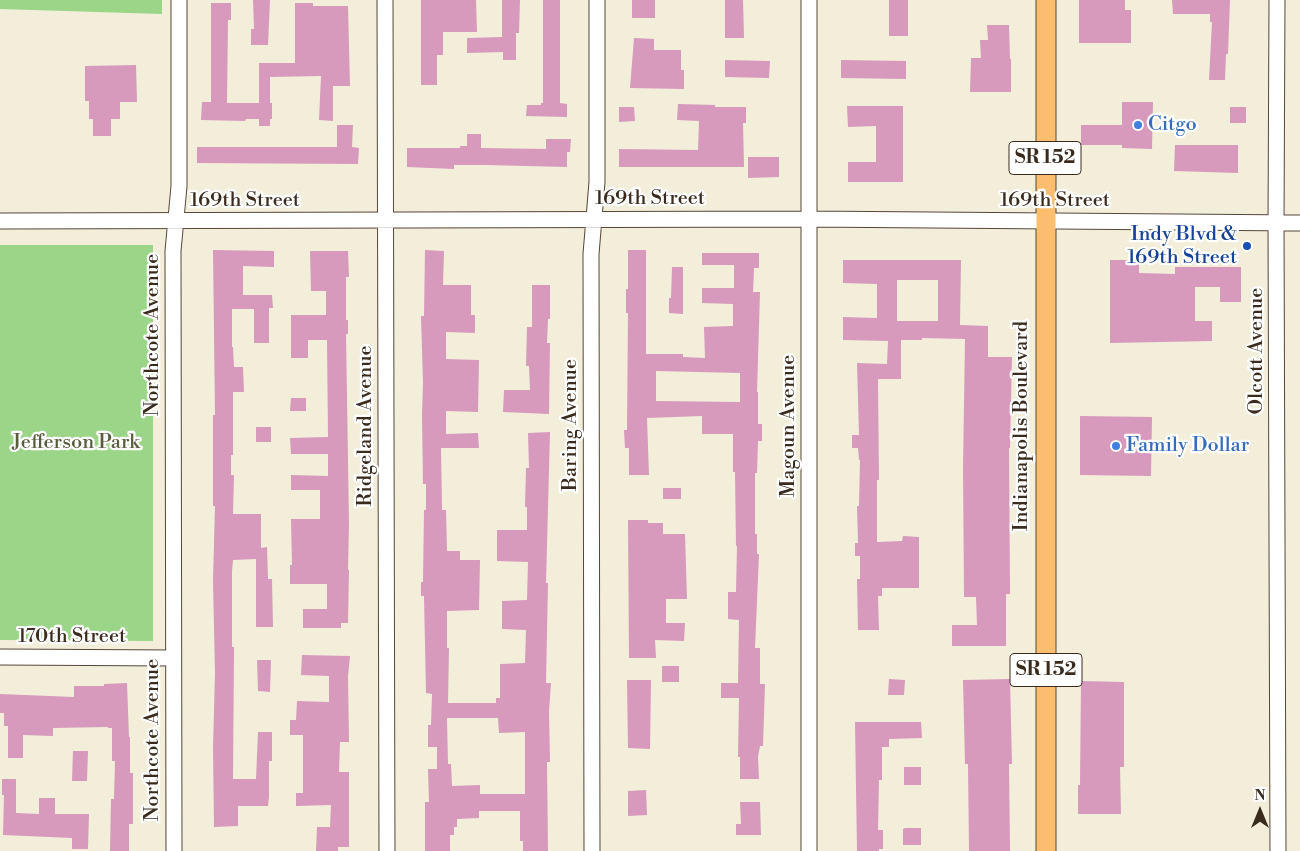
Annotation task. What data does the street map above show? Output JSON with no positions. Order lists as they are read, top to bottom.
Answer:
{
  "streets": {
    "main road": ["SR 152", "Indianapolis Boulevard"],
    "street": [
      "169th Street",
      "Northcote Avenue",
      "Olcott Avenue",
      "Baring Avenue",
      "Ridgeland Avenue",
      "Magoun Avenue",
      "170th Street"
    ]
  },
  "crossings": [
    ["169th Street", "Northcote Avenue"],
    ["169th Street", "Olcott Avenue"],
    ["169th Street", "Baring Avenue"],
    ["169th Street", "Ridgeland Avenue"],
    ["169th Street", "Magoun Avenue"],
    ["169th Street", "Indianapolis Boulevard"],
    ["Northcote Avenue", "170th Street"]
  ],
  "parks": ["Jefferson Park"],
  "places": ["Citgo", "Indy Blvd & 169th Street", "Family Dollar"],
  "north": "top"
}
